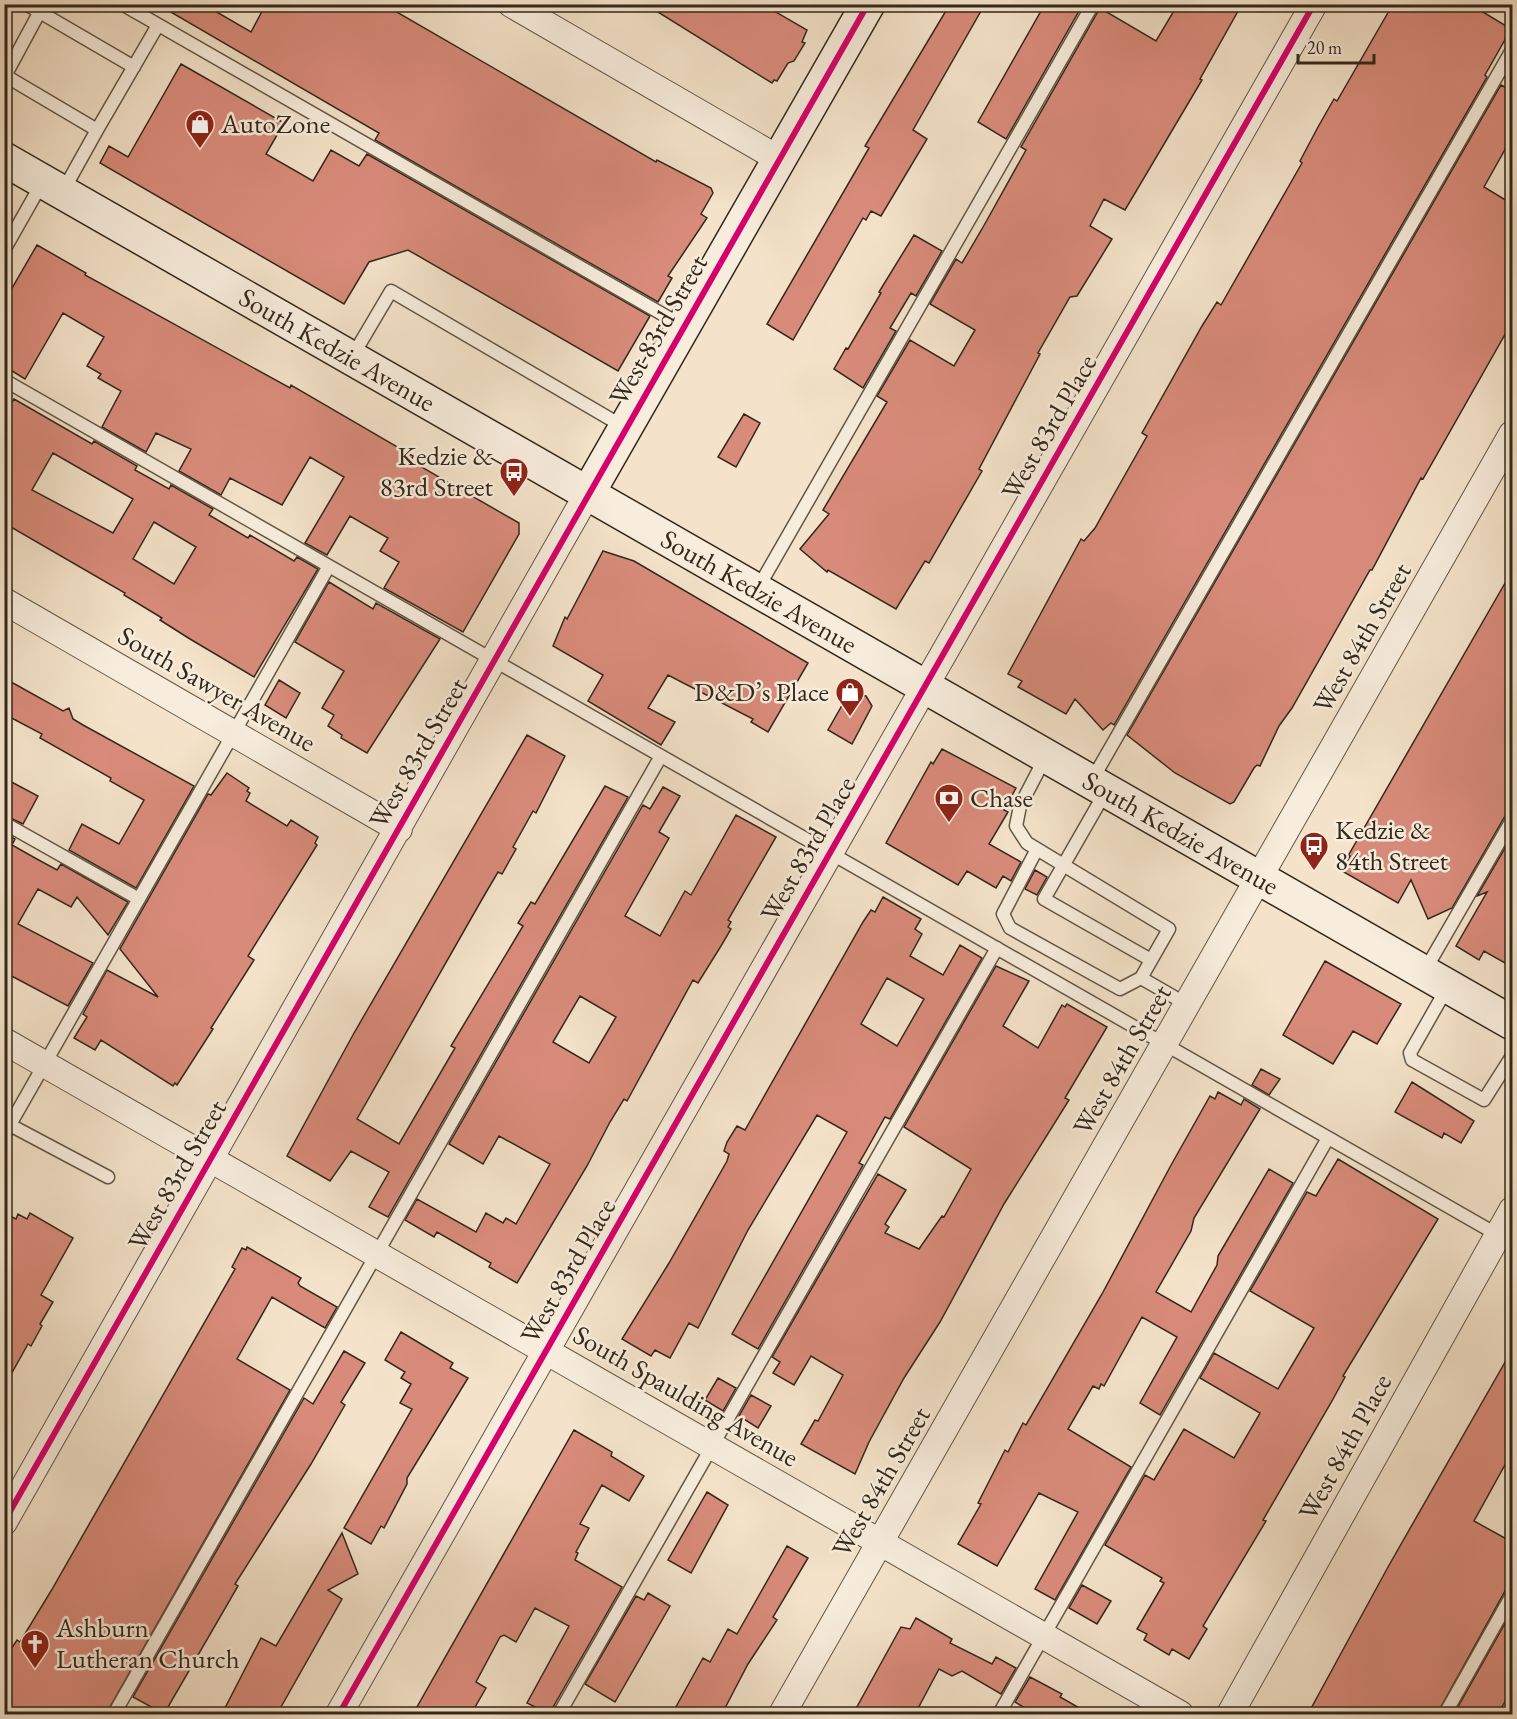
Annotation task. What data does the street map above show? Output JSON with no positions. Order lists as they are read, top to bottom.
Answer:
{
  "streets": {
    "main road": ["West 83rd Street", "South Kedzie Avenue"],
    "street": [
      "West 83rd Place",
      "West 84th Street",
      "South Sawyer Avenue",
      "South Spaulding Avenue",
      "West 84th Place"
    ]
  },
  "crossings": [
    ["West 83rd Street", "South Kedzie Avenue"],
    ["West 83rd Street", "South Sawyer Avenue"],
    ["West 83rd Street", "South Spaulding Avenue"],
    ["South Kedzie Avenue", "West 83rd Place"],
    ["South Kedzie Avenue", "West 84th Street"],
    ["West 83rd Place", "South Spaulding Avenue"],
    ["West 84th Street", "South Spaulding Avenue"]
  ],
  "places": {
    "shop": ["AutoZone", "D&D’s Place"],
    "bus stop": ["Kedzie & 83rd Street", "Kedzie & 84th Street"],
    "bank": ["Chase"],
    "church": ["Ashburn Lutheran Church"]
  },
  "scale_bar": "20 m"
}
